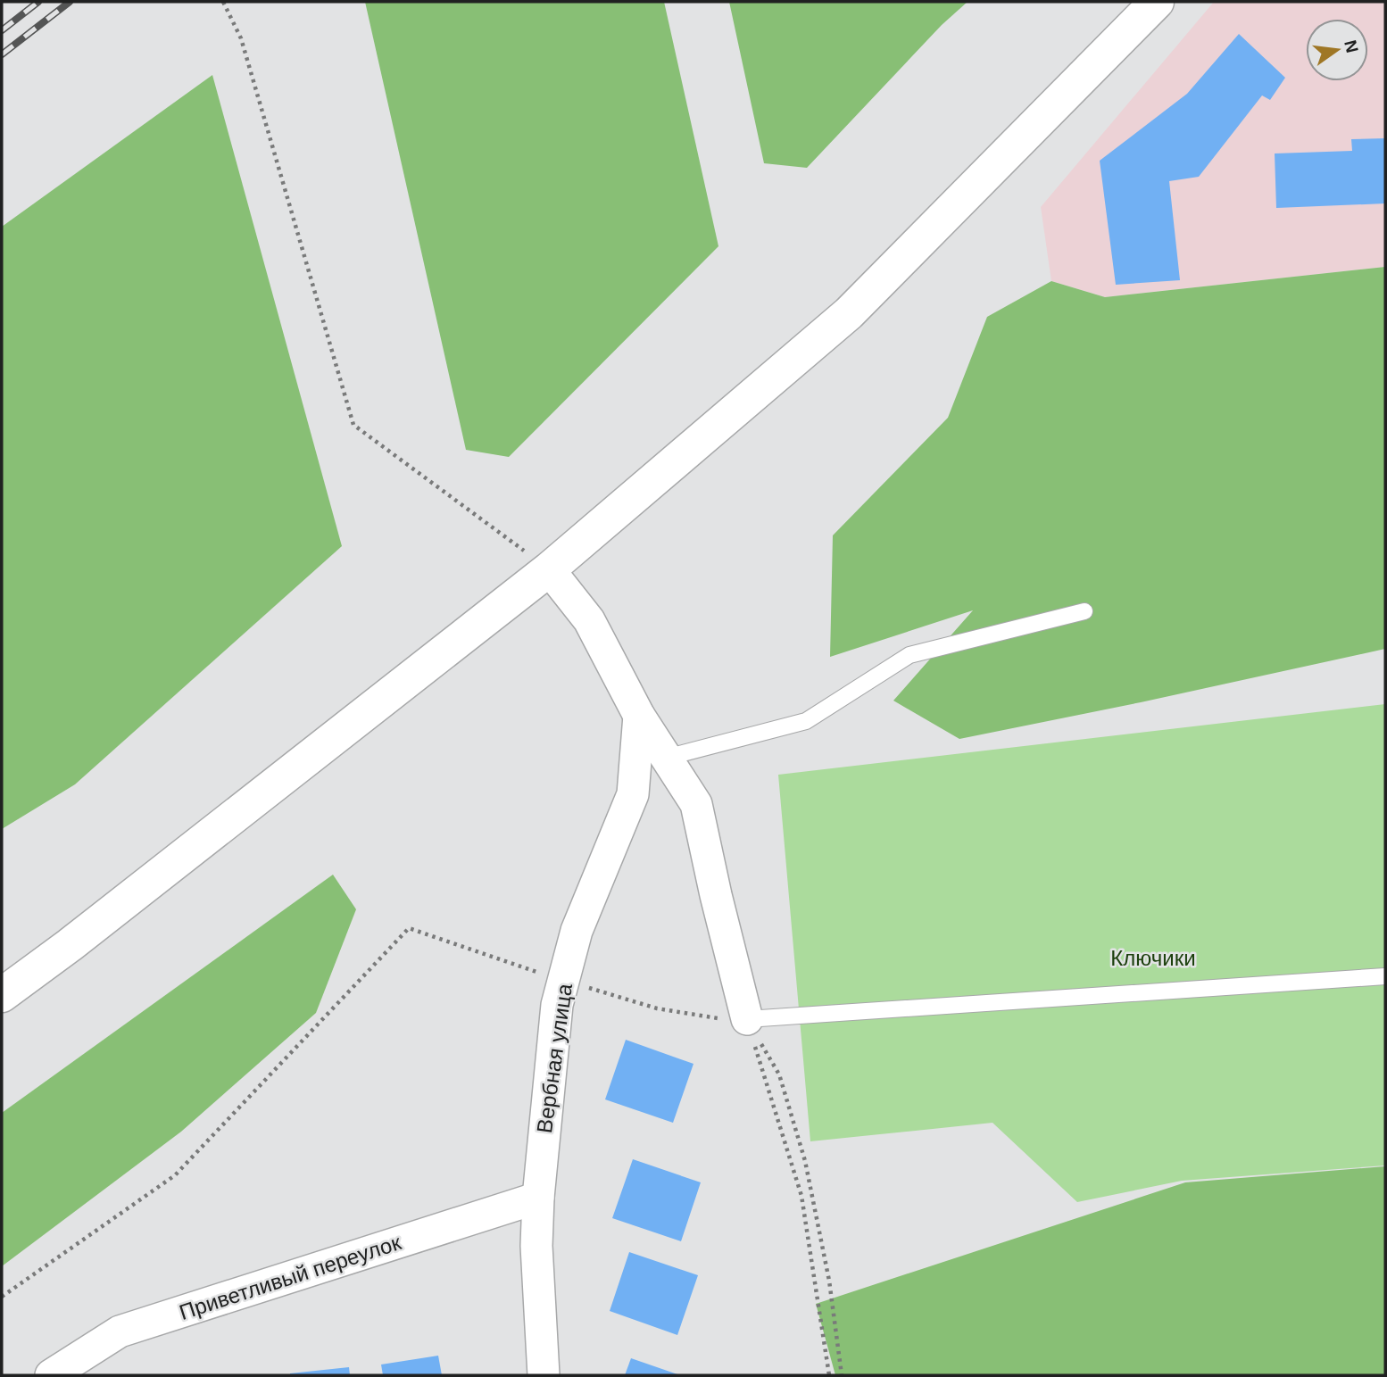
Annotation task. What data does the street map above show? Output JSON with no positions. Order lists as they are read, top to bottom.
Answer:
{
  "streets": {
    "street": ["Вербная улица", "Приветливый переулок"]
  },
  "crossings": [
    ["Вербная улица", "Приветливый переулок"]
  ],
  "parks": ["Ключики"],
  "north": "right"
}
